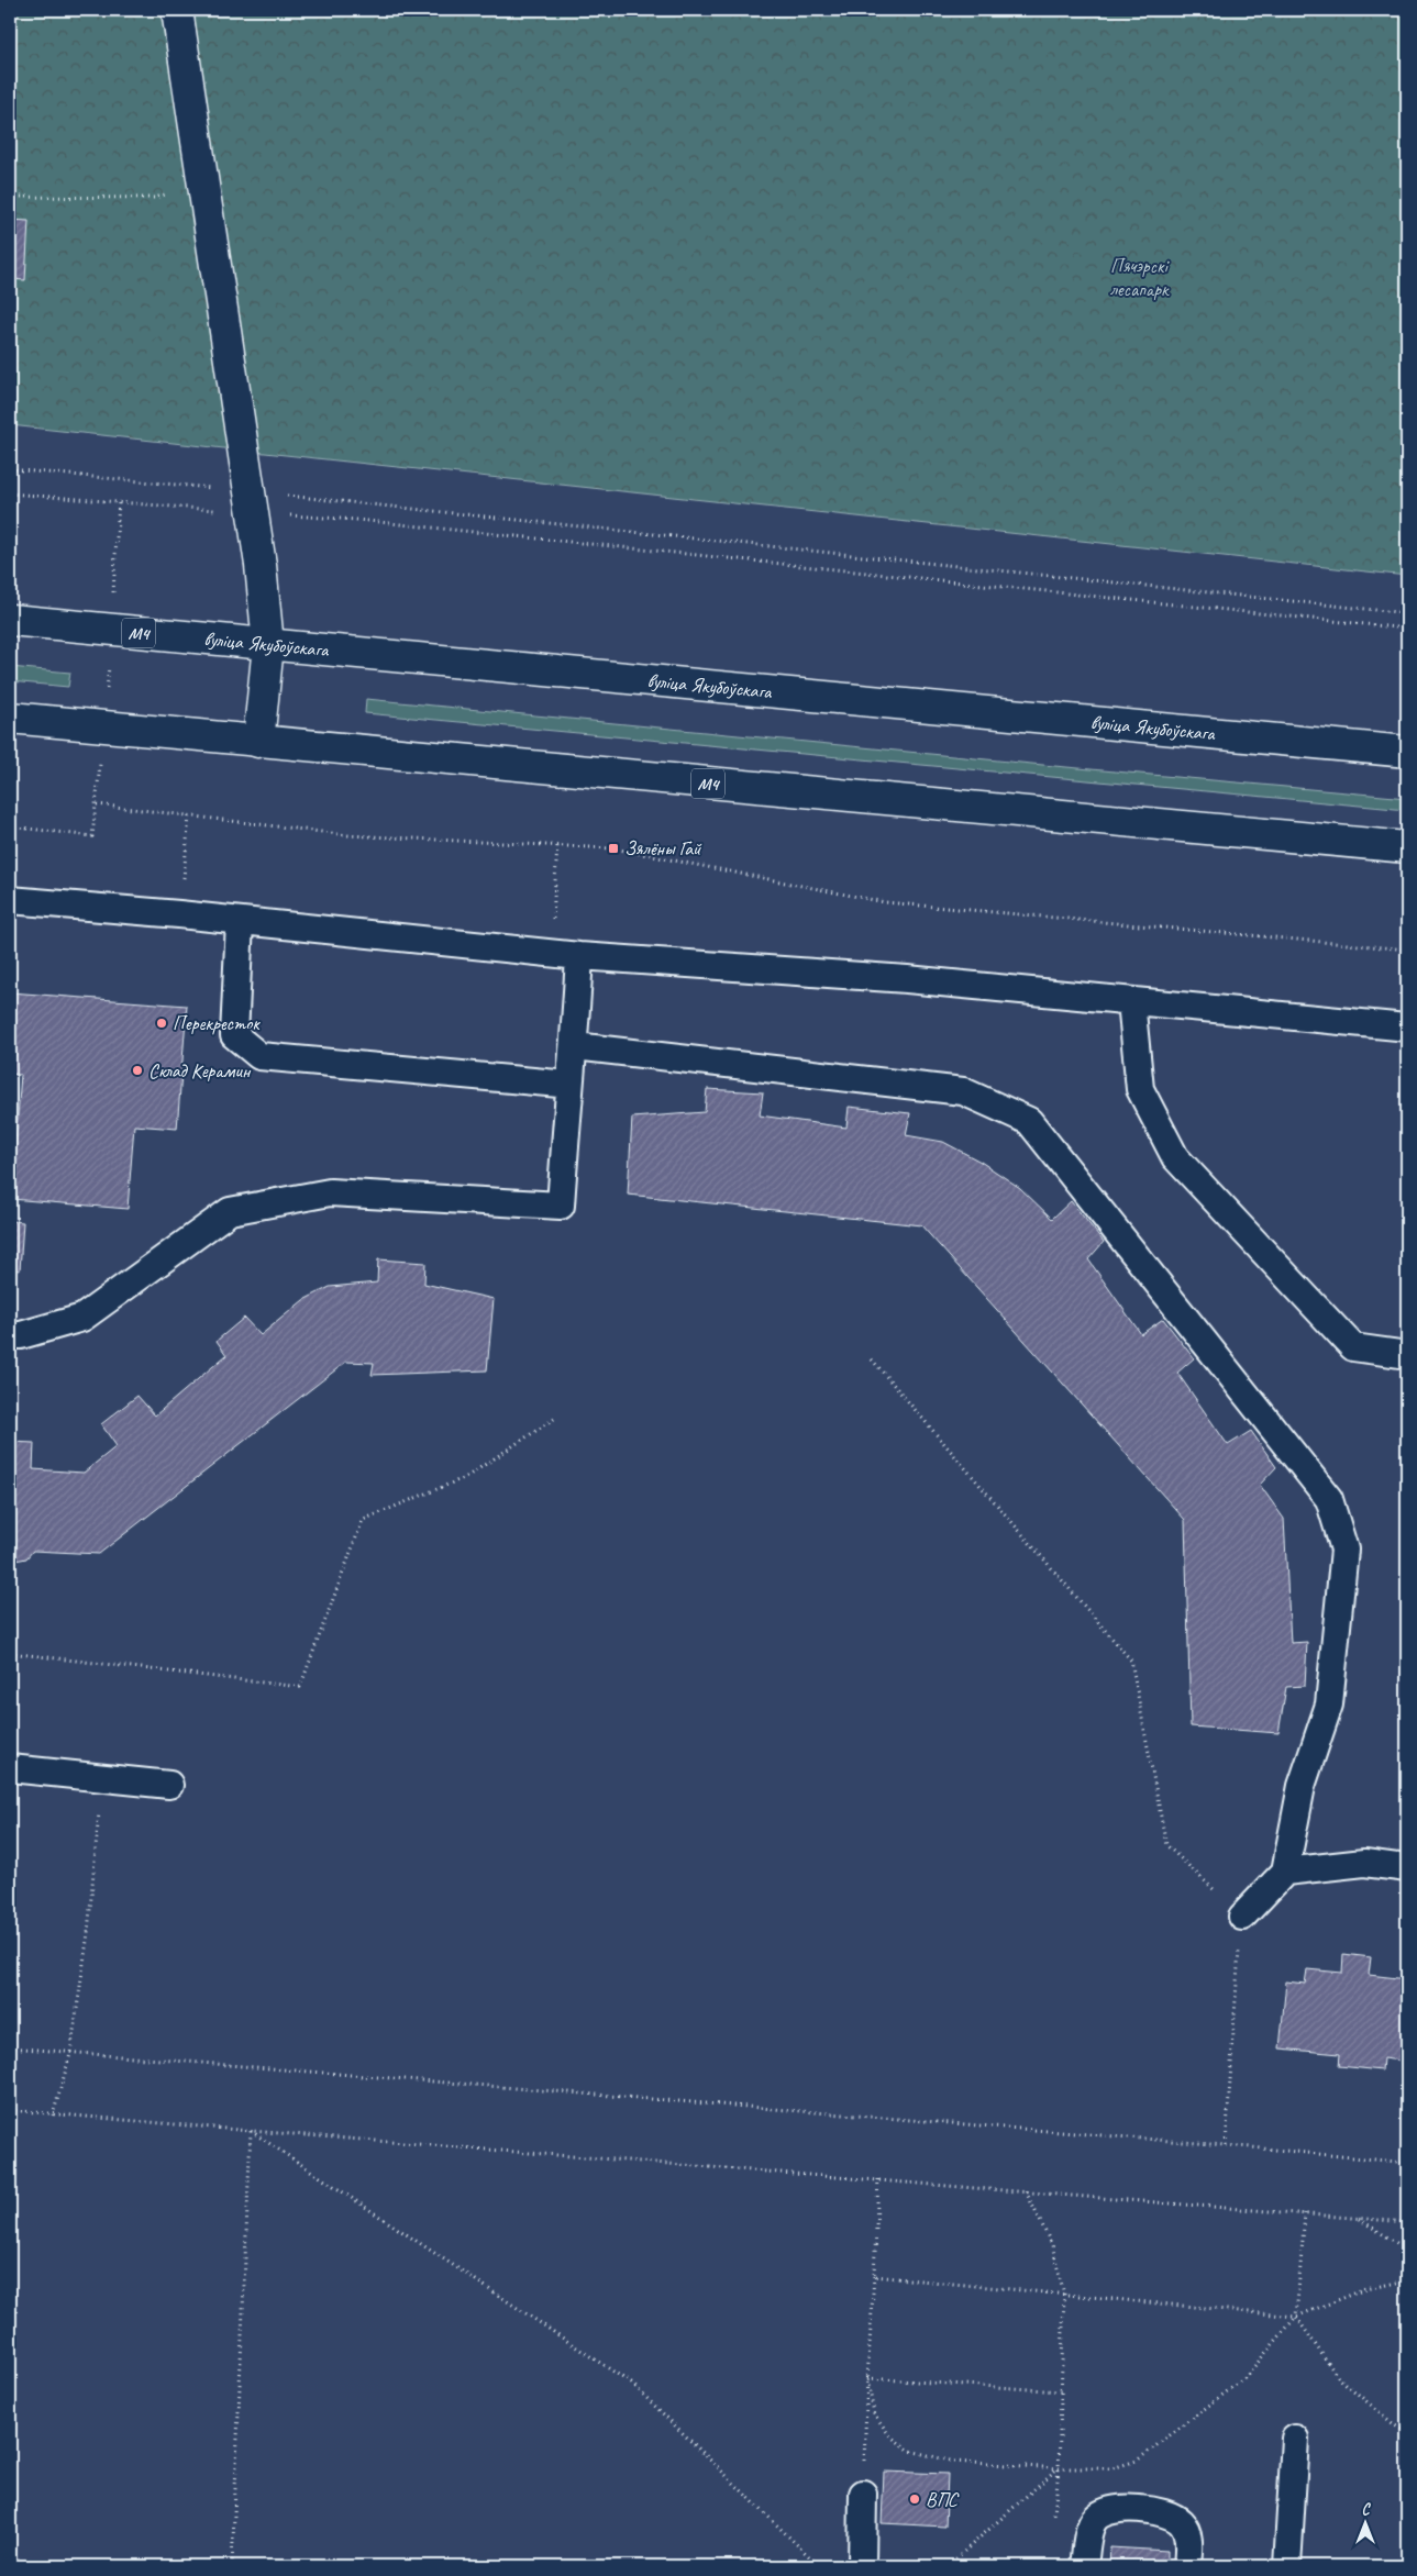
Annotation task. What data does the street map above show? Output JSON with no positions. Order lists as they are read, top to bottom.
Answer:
{
  "streets": {
    "main road": ["М4", "вуліца Якубоўскага"]
  },
  "parks": ["Пячэрскі лесапарк"],
  "places": {
    "transit": ["Зялёны Гай"],
    "other": ["Перекресток", "Склад Керамин", "ВПС"]
  },
  "north": "top"
}
